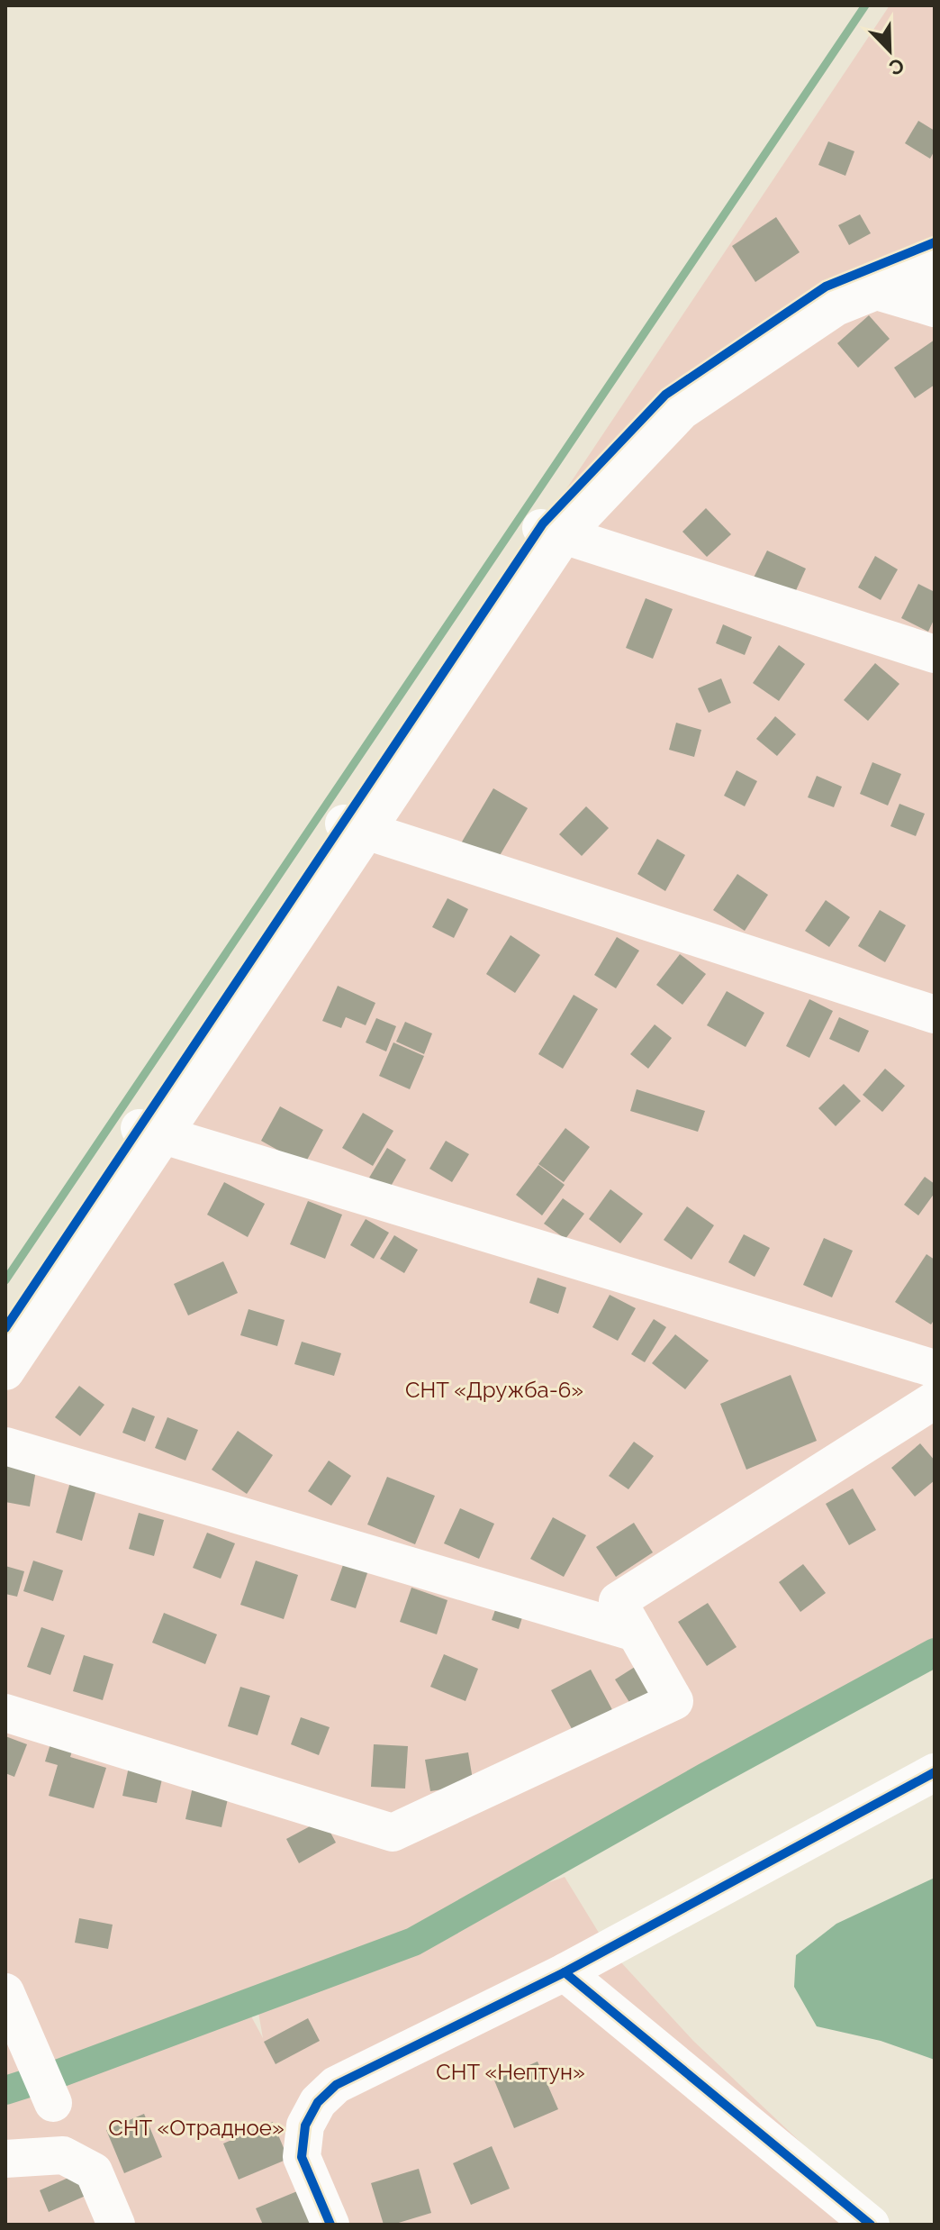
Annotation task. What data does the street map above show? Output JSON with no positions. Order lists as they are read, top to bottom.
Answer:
{
  "parks": ["СНТ «Дружба-6»", "СНТ «Нептун»", "СНТ «Отрадное»"],
  "north": "bottom right"
}
